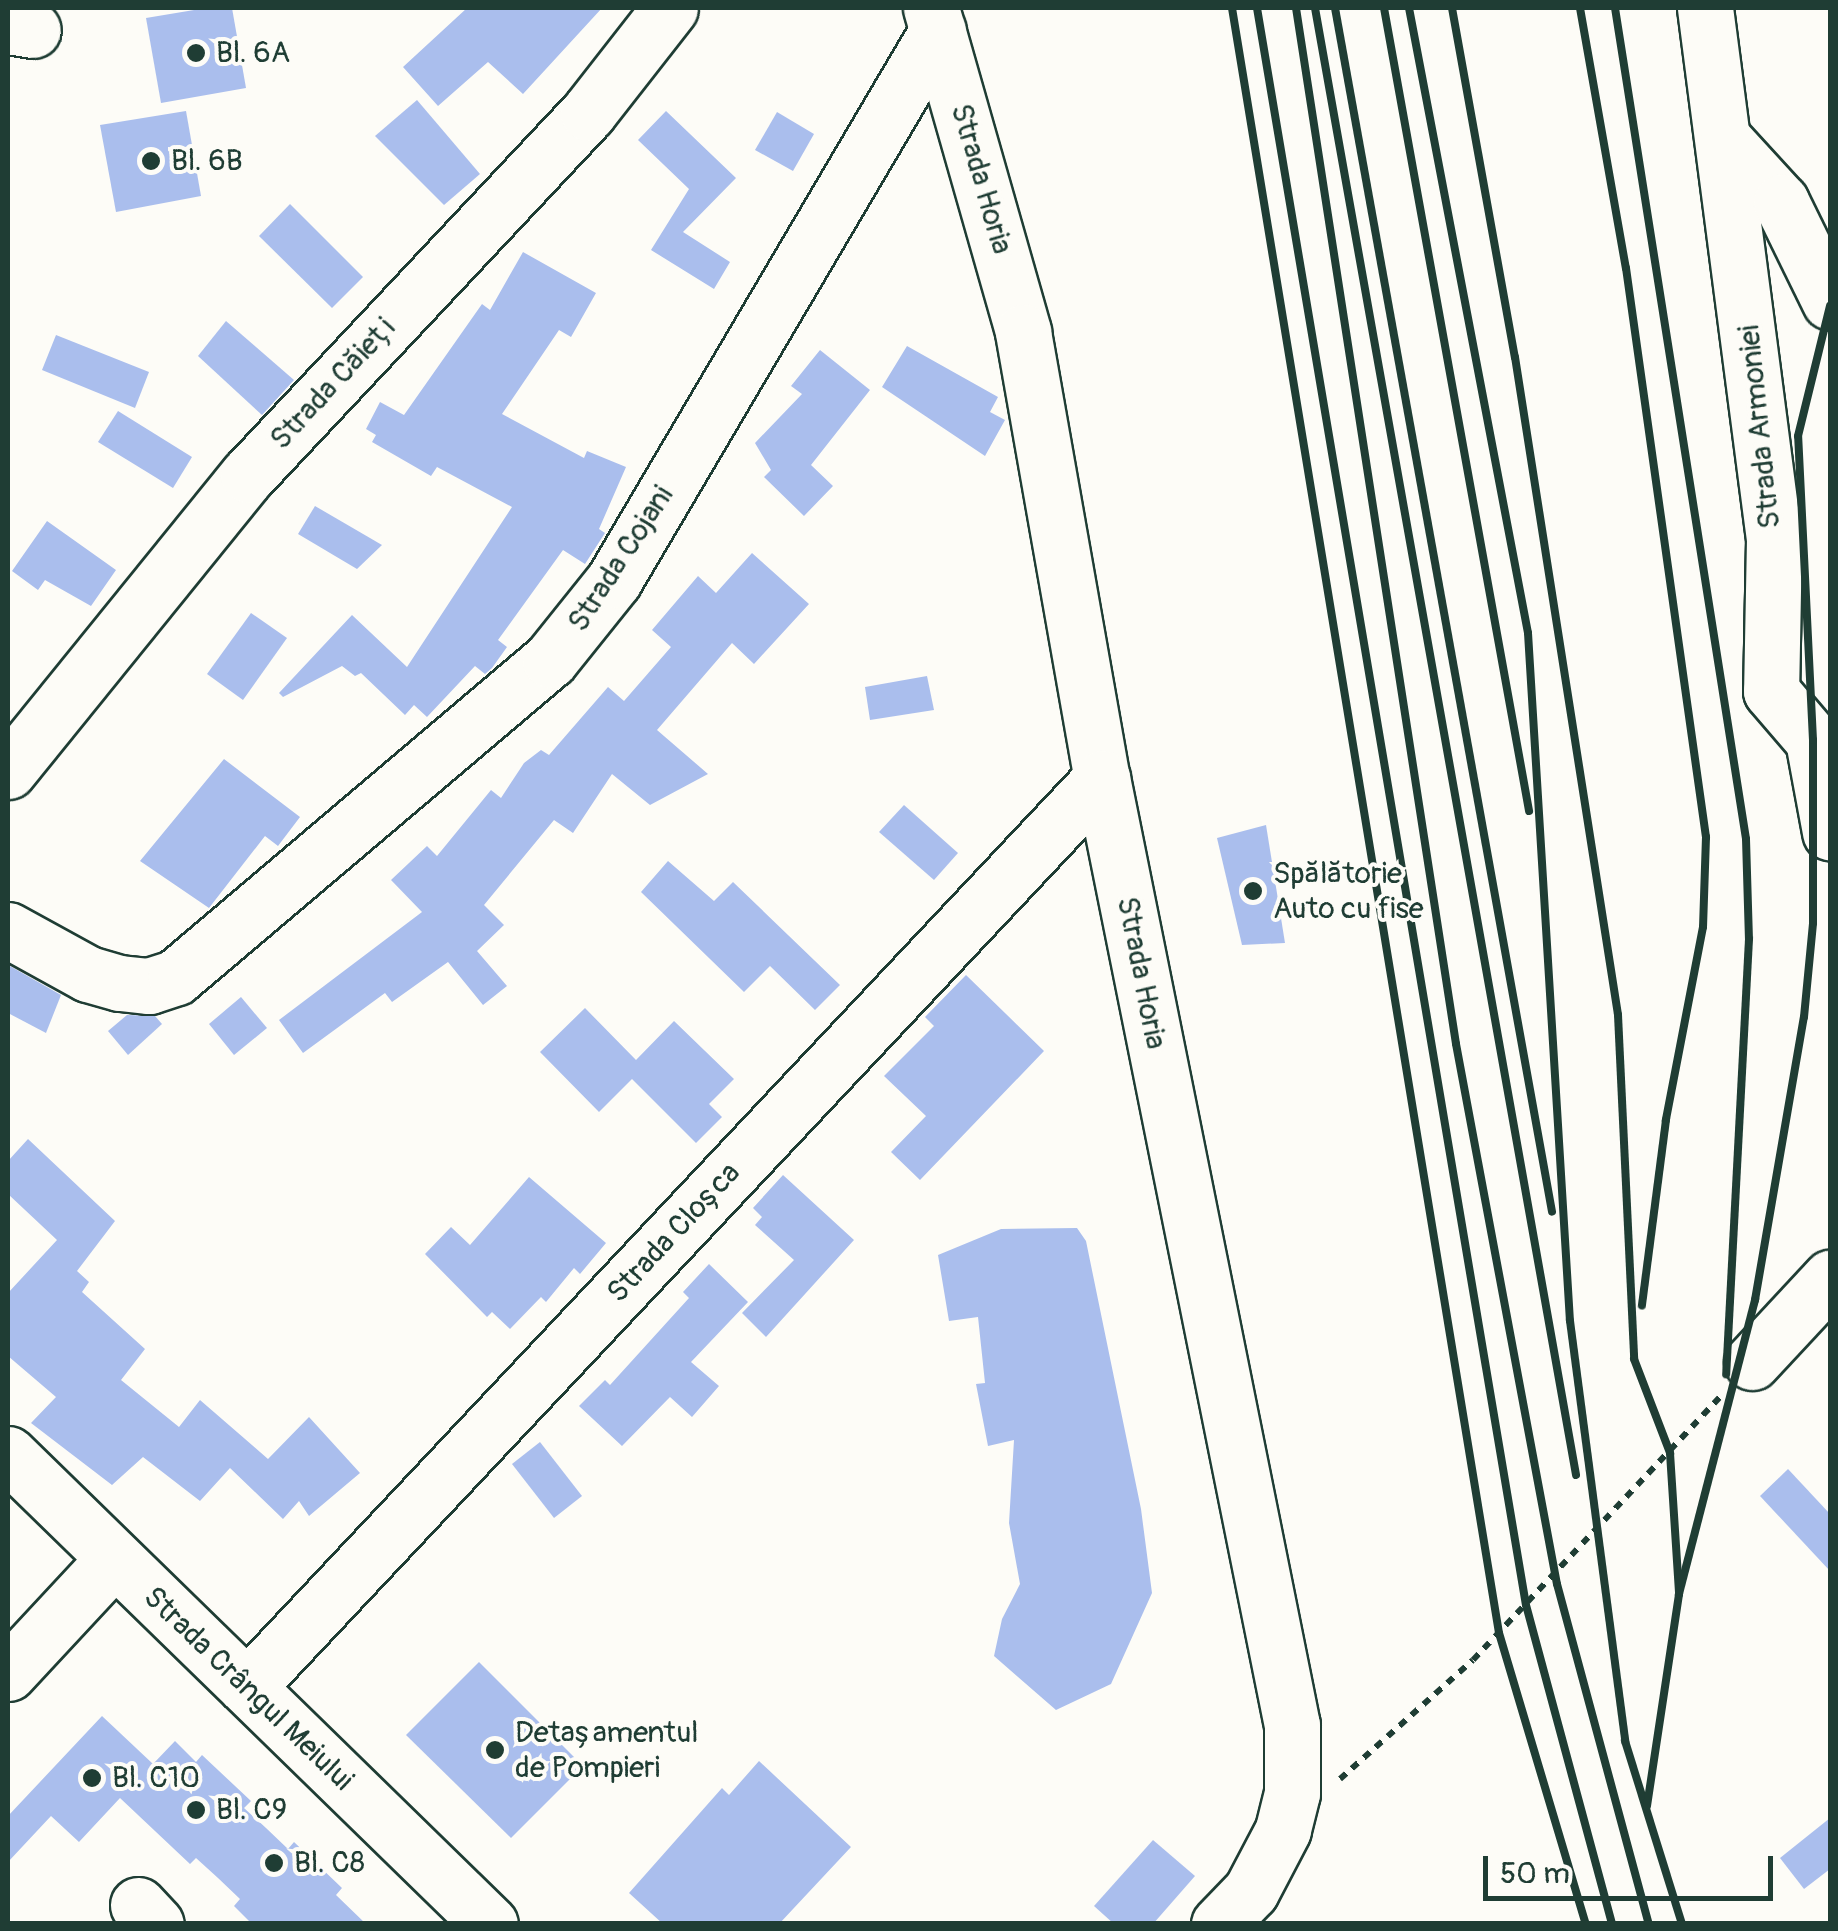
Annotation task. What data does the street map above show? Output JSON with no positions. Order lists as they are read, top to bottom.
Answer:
{
  "streets": {
    "street": [
      "Strada Horia",
      "Strada Căieți",
      "Strada Armoniei",
      "Strada Cojani",
      "Strada Cloșca",
      "Strada Crângul Meiului"
    ]
  },
  "crossings": [
    ["Strada Horia", "Strada Cojani"],
    ["Strada Horia", "Strada Cloșca"],
    ["Strada Cloșca", "Strada Crângul Meiului"]
  ],
  "places": [
    "Bl. 6A",
    "Bl. 6B",
    "Spălătorie Auto cu fise",
    "Detașamentul de Pompieri",
    "Bl. C10",
    "Bl. C9",
    "Bl. C8"
  ],
  "scale_bar": "50 m"
}
